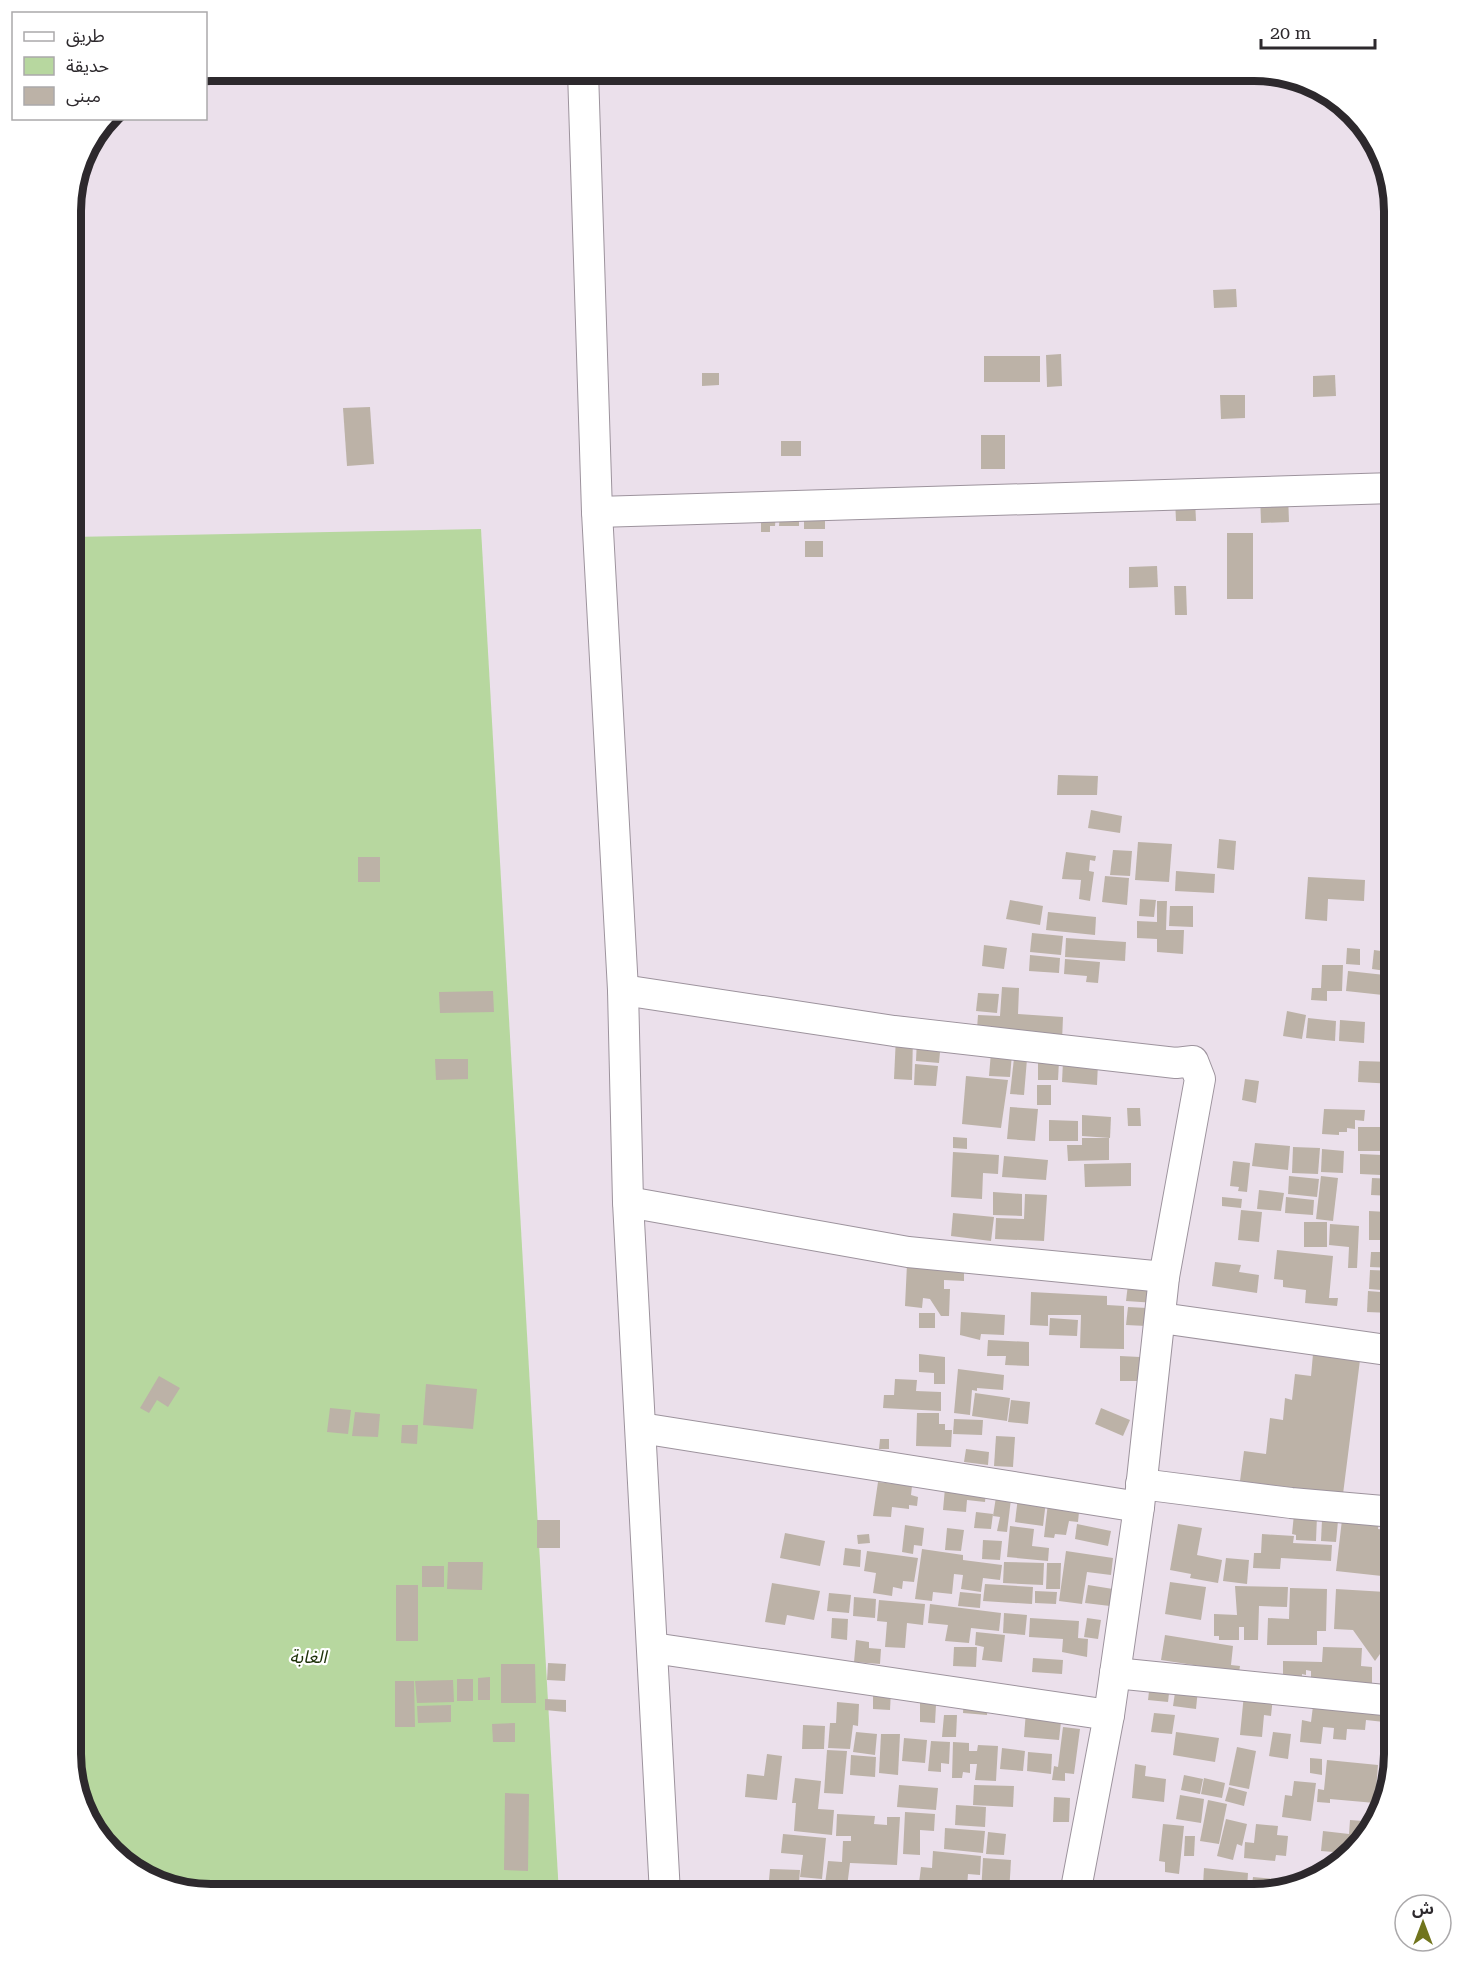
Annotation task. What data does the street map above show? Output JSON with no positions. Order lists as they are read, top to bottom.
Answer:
{
  "parks": ["الغابة"],
  "legend": ["طريق", "حديقة", "مبنى"],
  "scale_bar": "20 m",
  "north": "top"
}
